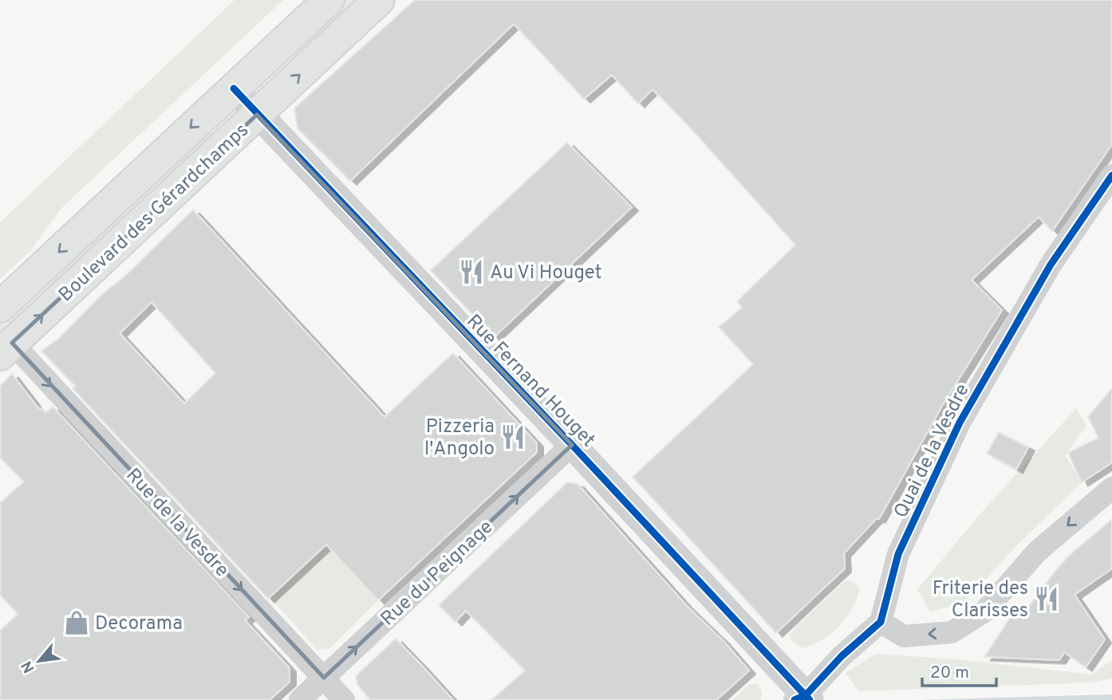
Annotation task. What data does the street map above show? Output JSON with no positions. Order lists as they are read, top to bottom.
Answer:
{
  "streets": {
    "highway": ["Boulevard des Gérardchamps"],
    "street": [
      "Rue Fernand Houget",
      "Quai de la Vesdre",
      "Rue de la Vesdre",
      "Rue du Peignage"
    ]
  },
  "crossings": [
    ["Boulevard des Gérardchamps", "Rue Fernand Houget"],
    ["Boulevard des Gérardchamps", "Rue de la Vesdre"],
    ["Rue Fernand Houget", "Rue du Peignage"],
    ["Rue de la Vesdre", "Rue du Peignage"]
  ],
  "one_way": ["Rue de la Vesdre", "Rue du Peignage"],
  "places": {
    "restaurant": ["Au Vi Houget", "Pizzeria l'Angolo", "Friterie des Clarisses"],
    "shop": ["Decorama"]
  },
  "scale_bar": "20 m",
  "north": "bottom left"
}
